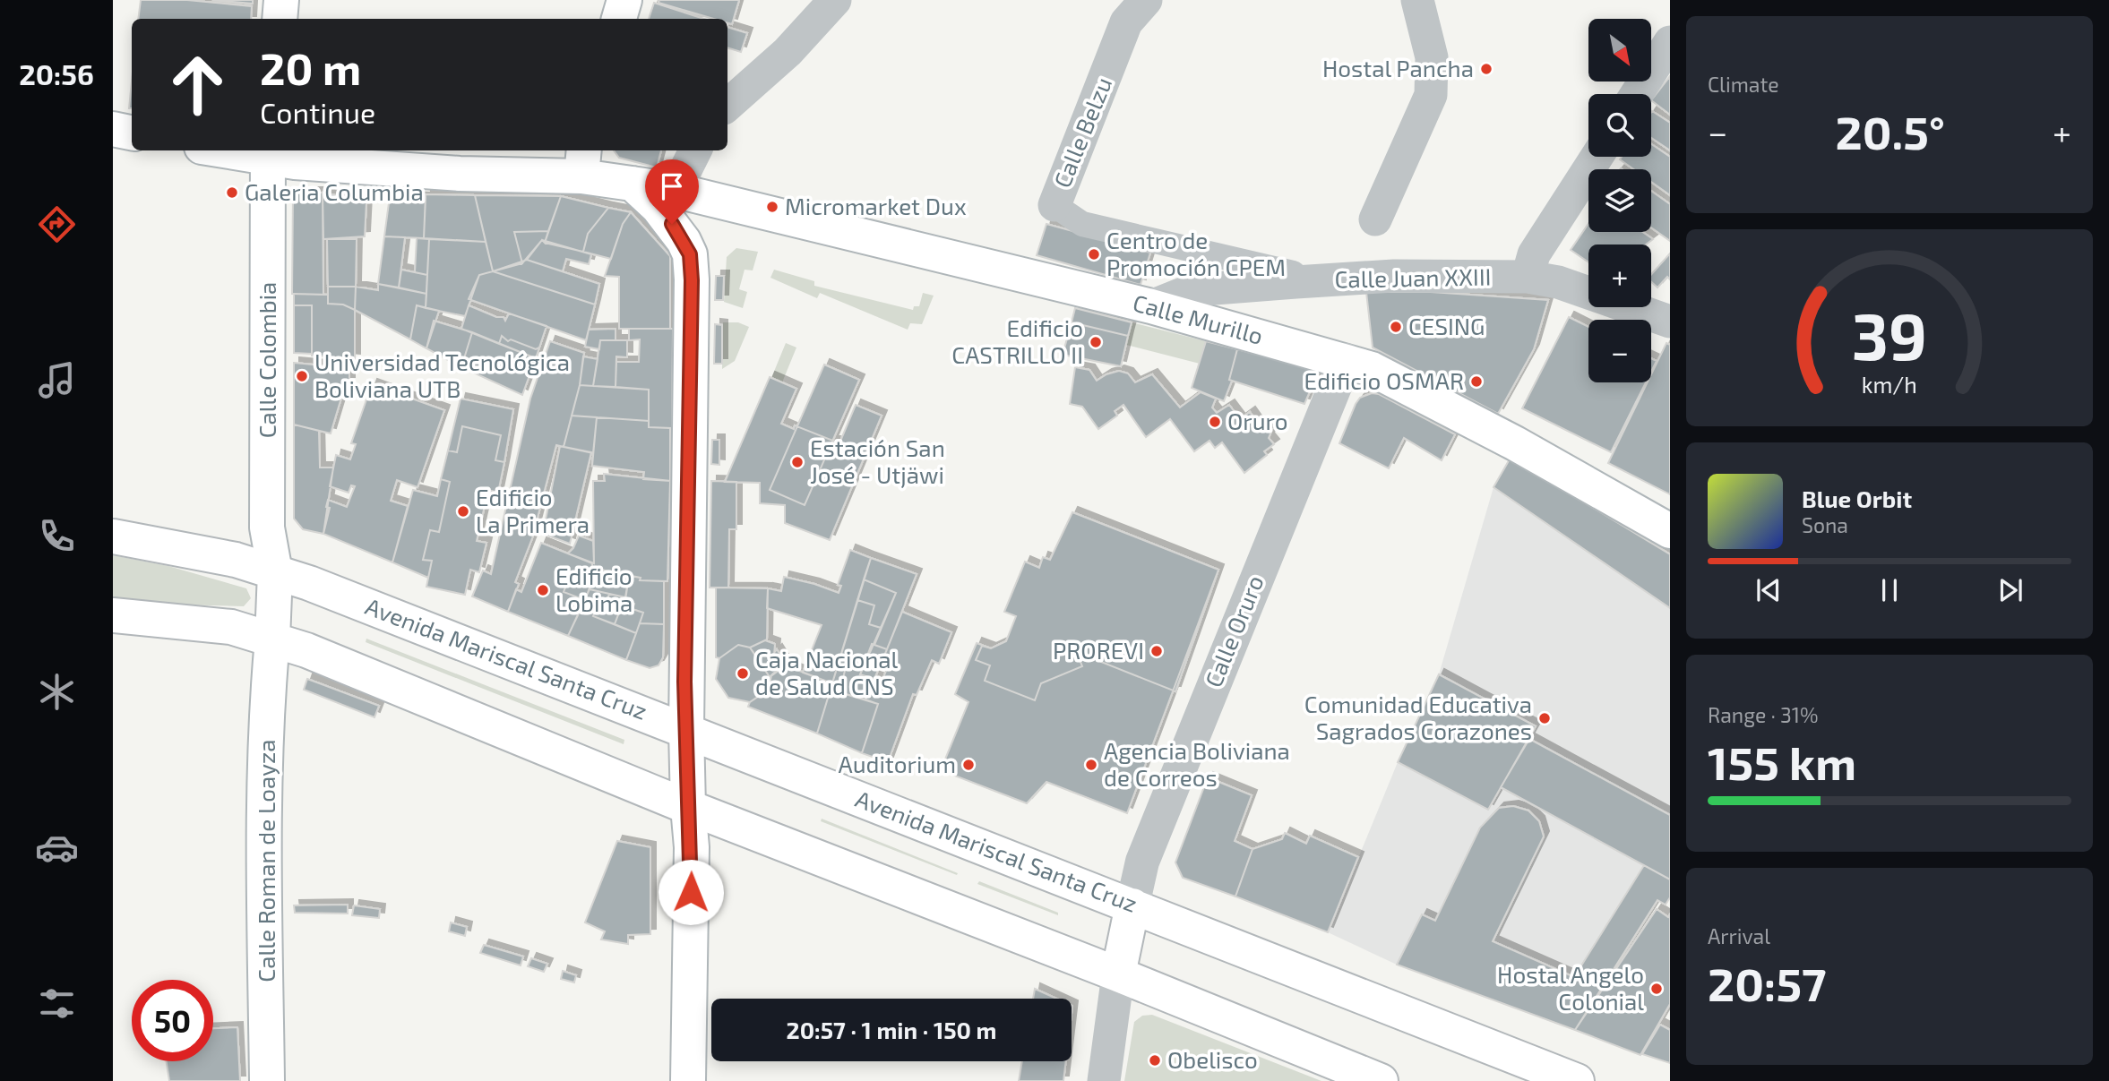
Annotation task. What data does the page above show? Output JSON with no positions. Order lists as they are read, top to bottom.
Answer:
{
  "streets": {
    "main road": [
      "Calle Murillo",
      "Calle Colombia",
      "Avenida Mariscal Santa Cruz",
      "Calle Roman de Loayza"
    ],
    "street": ["Calle Belzu", "Calle Juan XXIII", "Calle Oruro"]
  },
  "crossings": [
    ["Calle Belzu", "Calle Juan XXIII"],
    ["Calle Juan XXIII", "Calle Murillo"],
    ["Calle Murillo", "Calle Colombia"],
    ["Calle Murillo", "Calle Oruro"],
    ["Calle Colombia", "Avenida Mariscal Santa Cruz"],
    ["Calle Colombia", "Calle Roman de Loayza"],
    ["Calle Oruro", "Avenida Mariscal Santa Cruz"]
  ],
  "places": [
    "Hostal Pancha",
    "Galeria Columbia",
    "Micromarket Dux",
    "Centro de Promoción CPEM",
    "CESING",
    "Edificio CASTRILLO II",
    "Universidad Tecnológica Boliviana UTB",
    "Edificio OSMAR",
    "Oruro",
    "Estación San José - Utjäwi",
    "Edificio La Primera",
    "Edificio Lobima",
    "PROREVI",
    "Caja Nacional de Salud CNS",
    "Comunidad Educativa Sagrados Corazones",
    "Auditorium",
    "Agencia Boliviana de Correos",
    "Hostal Angelo Colonial",
    "Obelisco"
  ],
  "north": "bottom right",
  "page": {
    "tabs": "20:56",
    "tile": [
      "Climate",
      ["Range · 31%", "155 km"],
      ["Arrival", "20:57"]
    ],
    "map_buttons": ["+", "−"],
    "turn": ["20 m", "Continue"],
    "heat": ["−", "20.5°", "+"],
    "song": ["Blue Orbit", "Sona"],
    "limit": "50",
    "trip": "20:57 · 1 min · 150 m",
    "gauge": ["39", "km/h"]
  }
}
